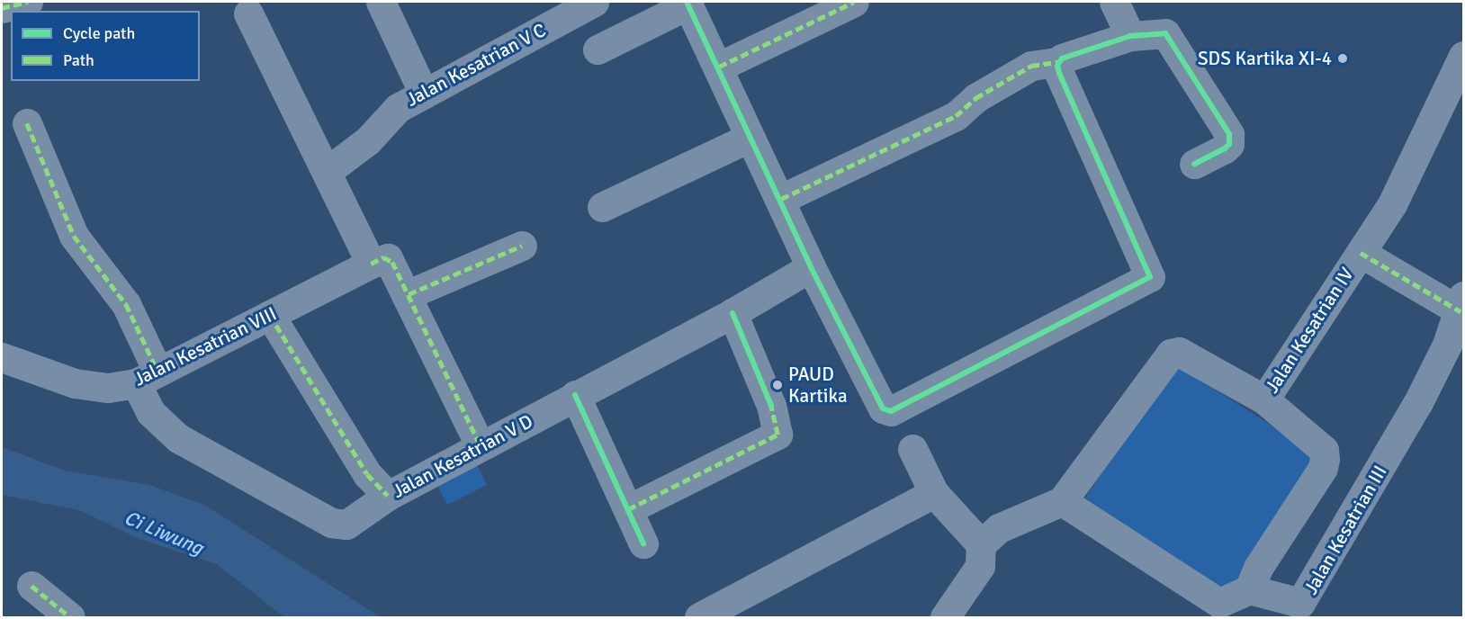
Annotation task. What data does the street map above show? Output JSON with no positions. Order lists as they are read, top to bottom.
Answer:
{
  "streets": {
    "street": [
      "Jalan Kesatrian V C",
      "Jalan Kesatrian IV",
      "Jalan Kesatrian VIII",
      "Jalan Kesatrian V D",
      "Jalan Kesatrian III"
    ]
  },
  "crossings": [
    ["Jalan Kesatrian VIII", "Jalan Kesatrian V D"]
  ],
  "water": ["Ci Liwung"],
  "places": ["SDS Kartika XI-4", "PAUD Kartika"],
  "legend": ["Cycle path", "Path"]
}
